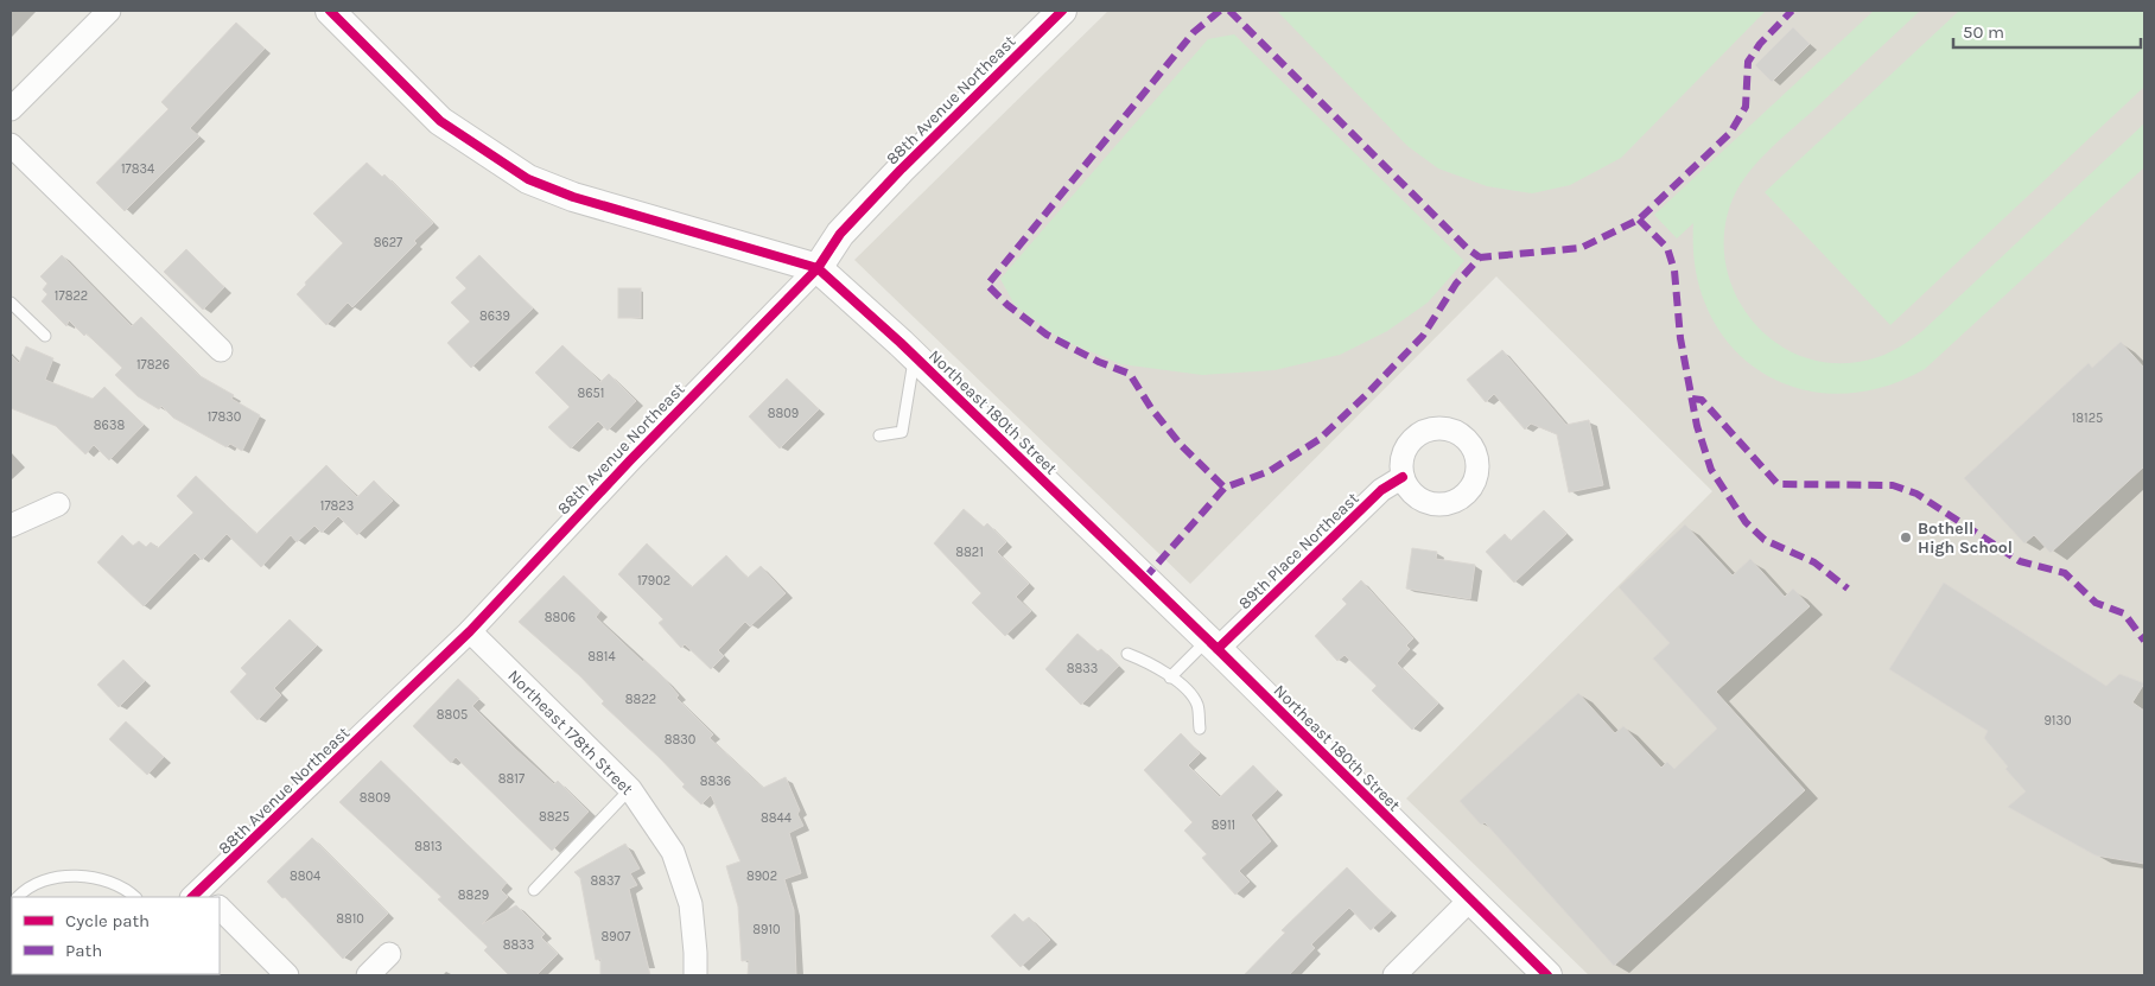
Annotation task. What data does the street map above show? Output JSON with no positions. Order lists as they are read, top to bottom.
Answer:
{
  "streets": {
    "street": [
      "88th Avenue Northeast",
      "Northeast 180th Street",
      "89th Place Northeast",
      "Northeast 178th Street"
    ]
  },
  "crossings": [
    ["88th Avenue Northeast", "Northeast 180th Street"],
    ["88th Avenue Northeast", "Northeast 178th Street"],
    ["Northeast 180th Street", "89th Place Northeast"]
  ],
  "places": ["Bothell High School"],
  "house_numbers": [
    "17834",
    "8627",
    "17822",
    "8639",
    "17826",
    "8651",
    "8809",
    "17830",
    "18125",
    "8638",
    "17823",
    "8821",
    "17902",
    "8806",
    "8814",
    "8833",
    "8822",
    "8805",
    "9130",
    "8830",
    "8817",
    "8836",
    "8809",
    "8825",
    "8844",
    "8911",
    "8813",
    "8804",
    "8902",
    "8837",
    "8829",
    "8810",
    "8910",
    "8907",
    "8833"
  ],
  "legend": ["Cycle path", "Path"],
  "scale_bar": "50 m"
}
